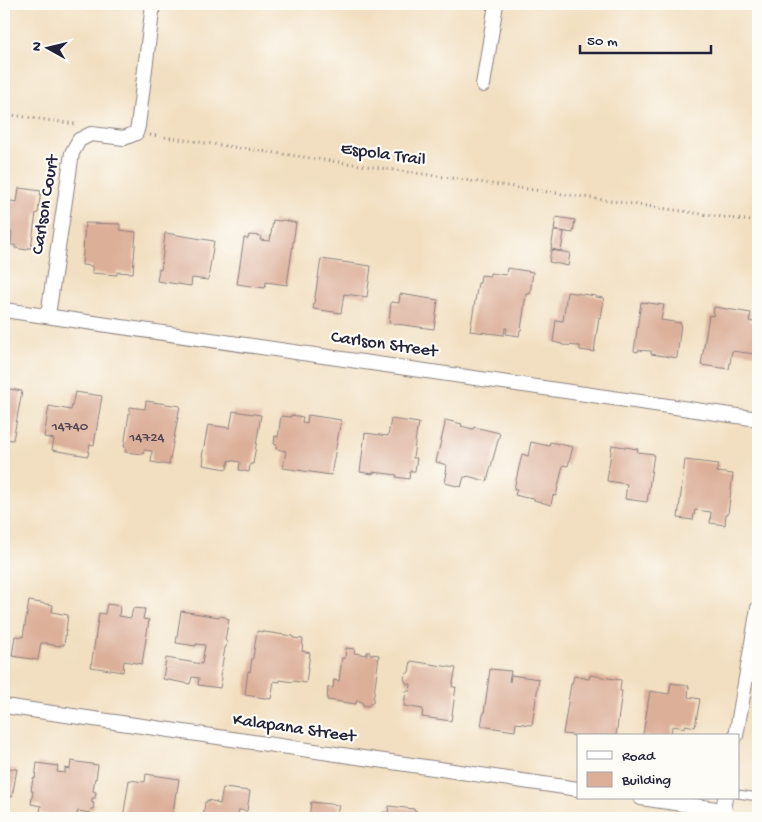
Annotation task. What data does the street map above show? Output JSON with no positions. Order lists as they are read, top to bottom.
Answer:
{
  "streets": {
    "street": ["Carlson Court", "Carlson Street", "Kalapana Street"],
    "path": ["Espola Trail"]
  },
  "crossings": [
    ["Espola Trail", "Carlson Court"],
    ["Carlson Court", "Carlson Street"]
  ],
  "house_numbers": ["14740", "14724"],
  "legend": ["Road", "Building"],
  "scale_bar": "50 m",
  "north": "left"
}
